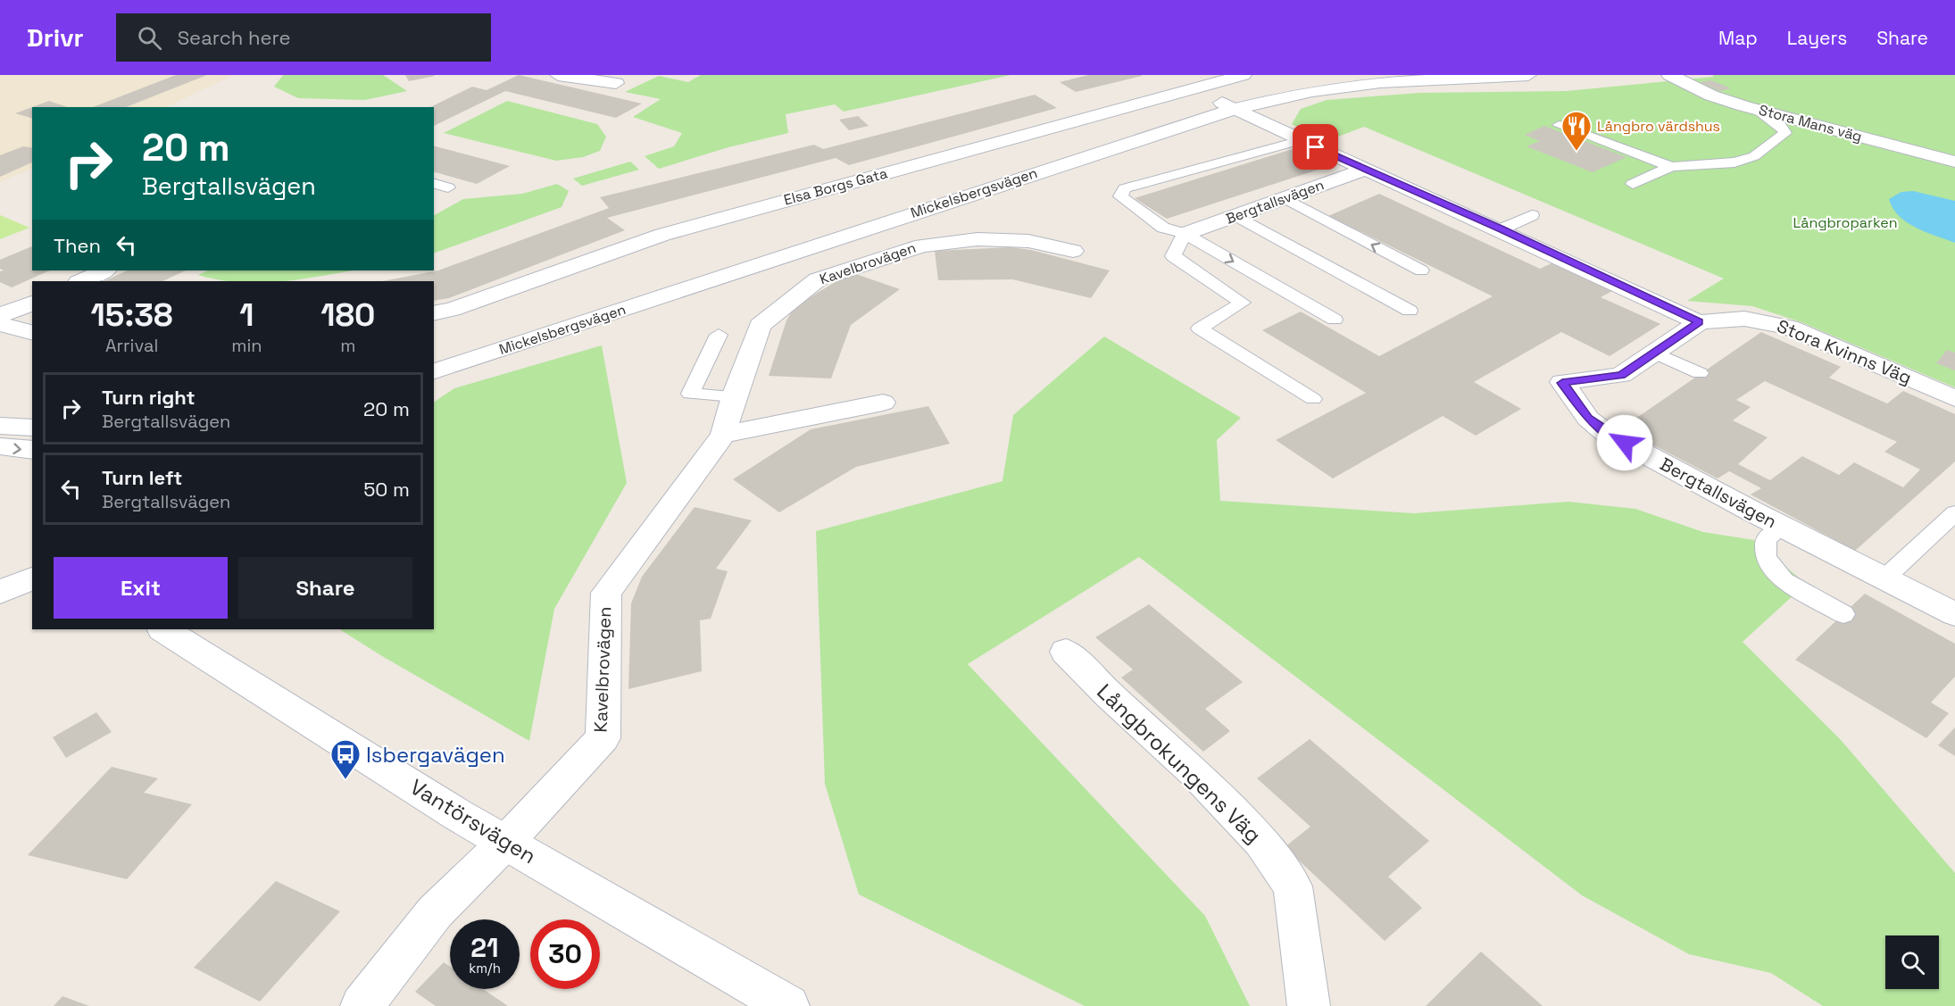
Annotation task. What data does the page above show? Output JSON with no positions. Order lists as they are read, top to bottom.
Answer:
{
  "streets": {
    "street": [
      "Stora Mans väg",
      "Elsa Borgs Gata",
      "Mickelsbergsvägen",
      "Bergtallsvägen",
      "Kavelbrovägen",
      "Stora Kvinns Väg",
      "Långbrokungens Väg",
      "Vantörsvägen"
    ]
  },
  "crossings": [
    ["Mickelsbergsvägen", "Bergtallsvägen"],
    ["Bergtallsvägen", "Stora Kvinns Väg"],
    ["Kavelbrovägen", "Vantörsvägen"]
  ],
  "parks": ["Långbroparken"],
  "places": {
    "restaurant": ["Långbro värdshus"],
    "bus stop": ["Isbergavägen"]
  },
  "page": {
    "header": "Drivr",
    "search": "Search here",
    "nav": ["Map", "Layers", "Share"],
    "turn": ["20 m", "Bergtallsvägen"],
    "then": "Then",
    "eta": [
      "15:38",
      "Arrival",
      "1",
      "min",
      "180",
      "m"
    ],
    "list": [
      {
        "name": "Turn right",
        "note": "Bergtallsvägen",
        "value": "20 m"
      },
      {
        "name": "Turn left",
        "note": "Bergtallsvägen",
        "value": "50 m"
      }
    ],
    "buttons": ["Exit", "Share"],
    "speed": "21 km/h",
    "limit": "30"
  }
}
